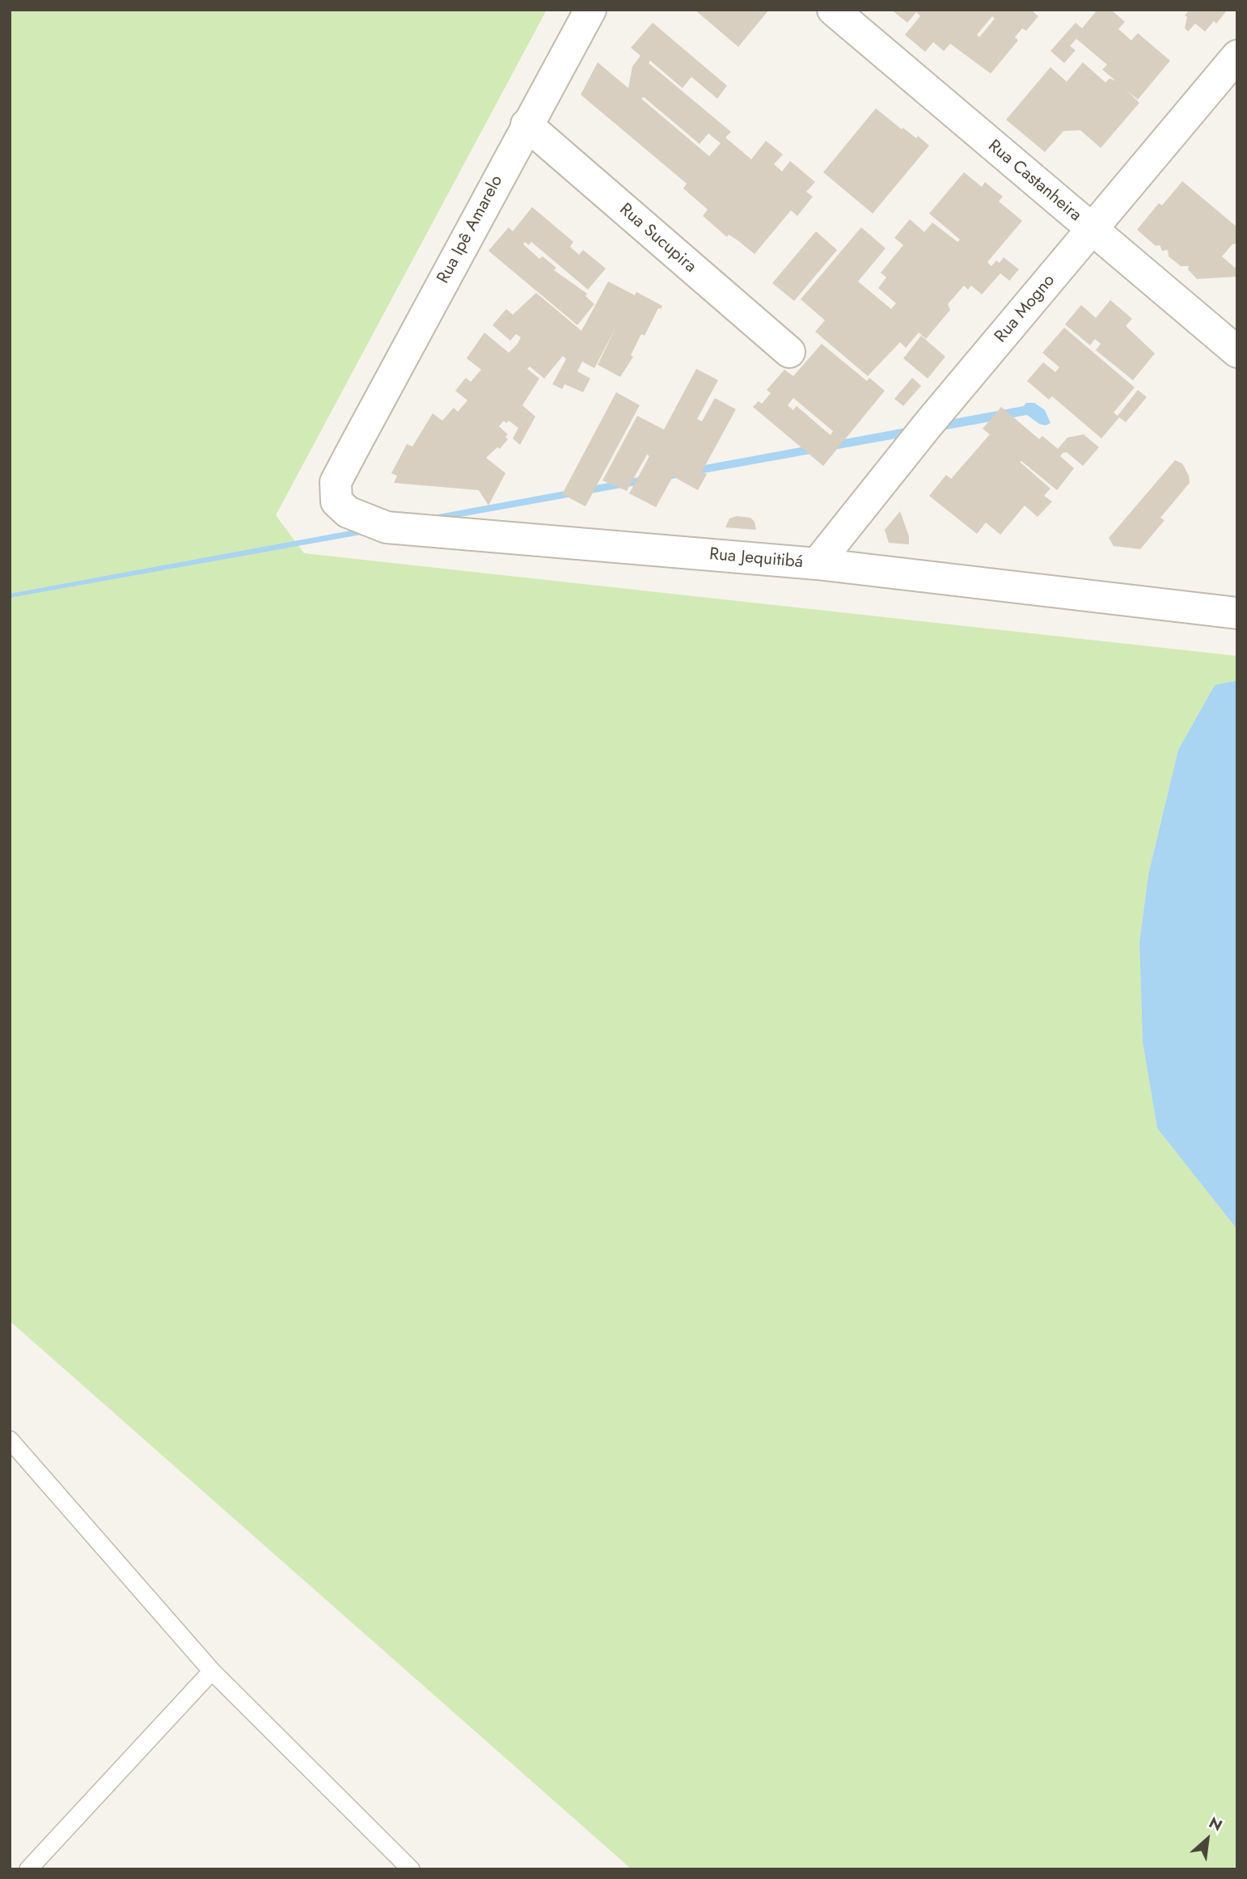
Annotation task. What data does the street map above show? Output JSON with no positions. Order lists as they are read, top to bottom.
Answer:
{
  "streets": {
    "street": [
      "Rua Castanheira",
      "Rua Ipê Amarelo",
      "Rua Sucupira",
      "Rua Mogno",
      "Rua Jequitibá"
    ]
  },
  "crossings": [
    ["Rua Castanheira", "Rua Mogno"],
    ["Rua Ipê Amarelo", "Rua Sucupira"],
    ["Rua Ipê Amarelo", "Rua Jequitibá"],
    ["Rua Mogno", "Rua Jequitibá"]
  ],
  "north": "top right"
}
